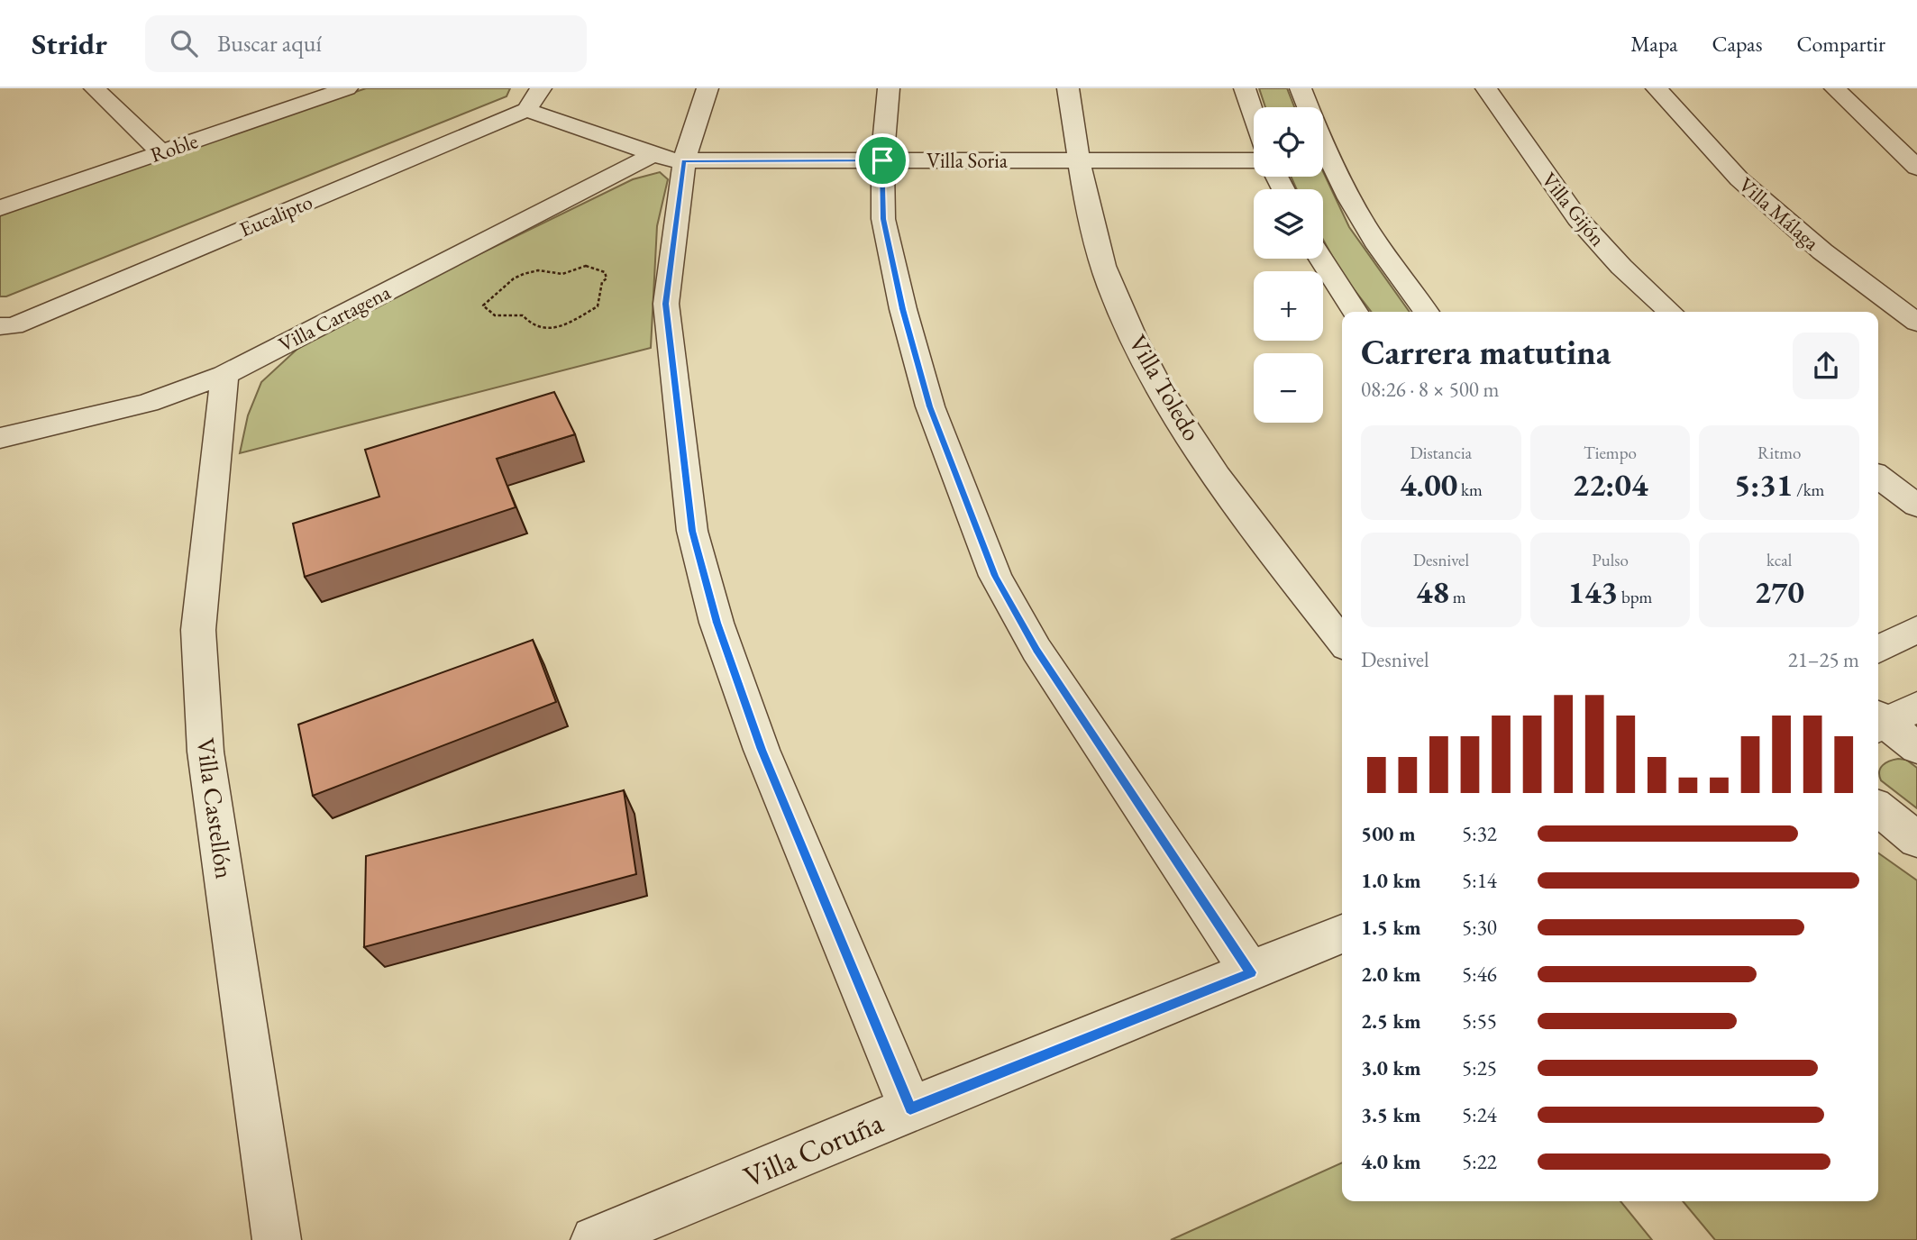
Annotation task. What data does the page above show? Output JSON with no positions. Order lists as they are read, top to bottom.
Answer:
{
  "streets": {
    "street": [
      "Roble",
      "Villa Soria",
      "Villa Gijón",
      "Villa Málaga",
      "Eucalipto",
      "Villa Cartagena",
      "Villa Toledo",
      "Villa Castellón",
      "Villa Coruña"
    ]
  },
  "crossings": [
    ["Villa Soria", "Eucalipto"],
    ["Villa Soria", "Villa Cartagena"],
    ["Villa Soria", "Villa Toledo"],
    ["Villa Cartagena", "Villa Castellón"]
  ],
  "page": {
    "header": "Stridr",
    "search": "Buscar aquí",
    "nav": ["Mapa", "Capas", "Compartir"],
    "map_buttons": ["+", "−"],
    "heading": ["Carrera matutina", "08:26 · 8 × 500 m"],
    "stats": [
      ["Distancia", "4.00 km"],
      ["Tiempo", "22:04"],
      ["Ritmo", "5:31 /km"],
      ["Desnivel", "48 m"],
      ["Pulso", "143 bpm"],
      ["kcal", "270"]
    ],
    "chart": ["Desnivel", "21–25 m"],
    "list": [
      {
        "name": "500 m",
        "note": "5:32"
      },
      {
        "name": "1.0 km",
        "note": "5:14"
      },
      {
        "name": "1.5 km",
        "note": "5:30"
      },
      {
        "name": "2.0 km",
        "note": "5:46"
      },
      {
        "name": "2.5 km",
        "note": "5:55"
      },
      {
        "name": "3.0 km",
        "note": "5:25"
      },
      {
        "name": "3.5 km",
        "note": "5:24"
      },
      {
        "name": "4.0 km",
        "note": "5:22"
      }
    ]
  }
}
